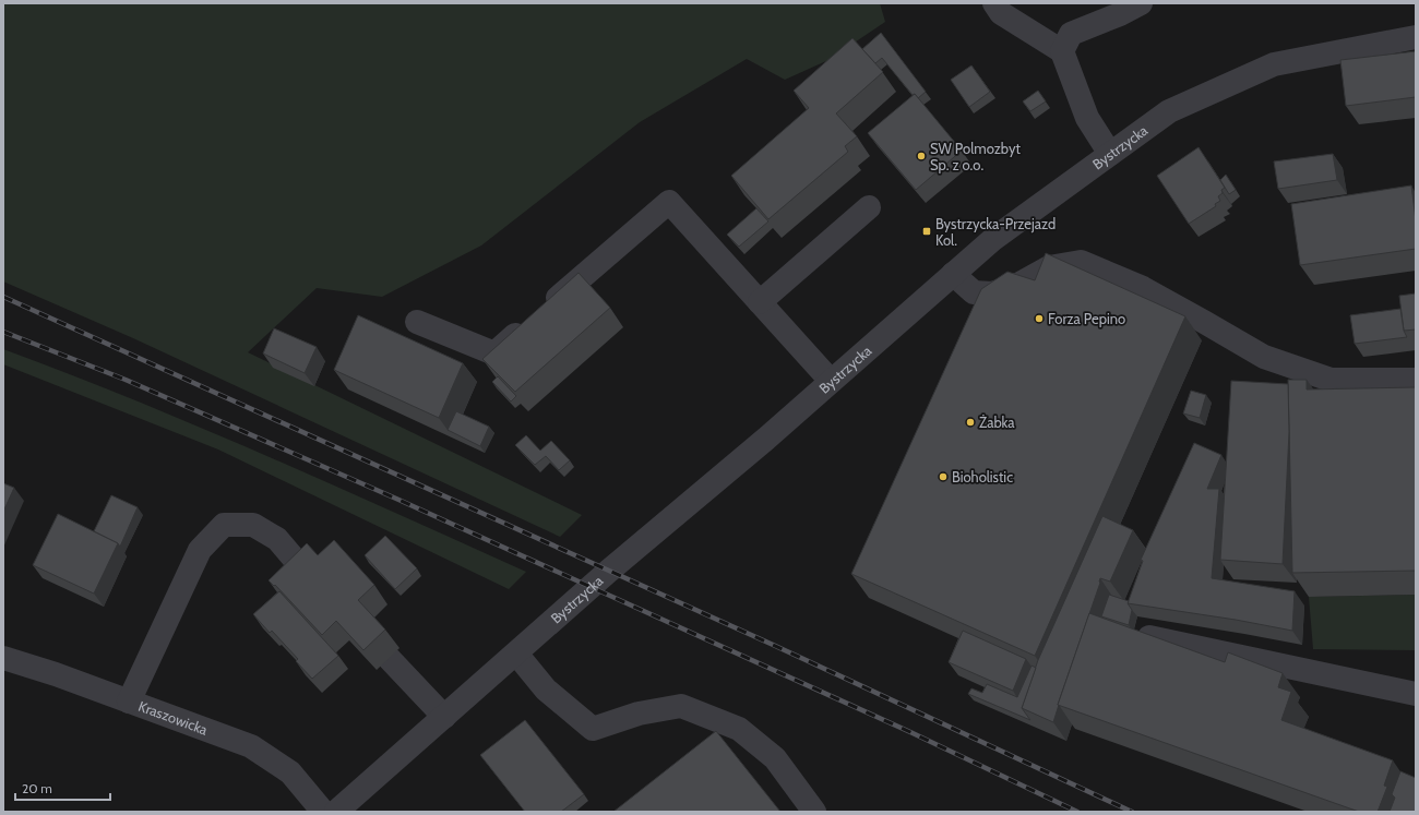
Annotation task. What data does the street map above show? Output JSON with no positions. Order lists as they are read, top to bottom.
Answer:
{
  "streets": {
    "street": ["Bystrzycka", "Kraszowicka"]
  },
  "places": {
    "other": [
      "SW Polmozbyt Sp. z o.o.",
      "Forza Pepino",
      "Żabka",
      "Bioholistic"
    ],
    "transit": ["Bystrzycka-Przejazd Kol."]
  },
  "scale_bar": "20 m"
}
